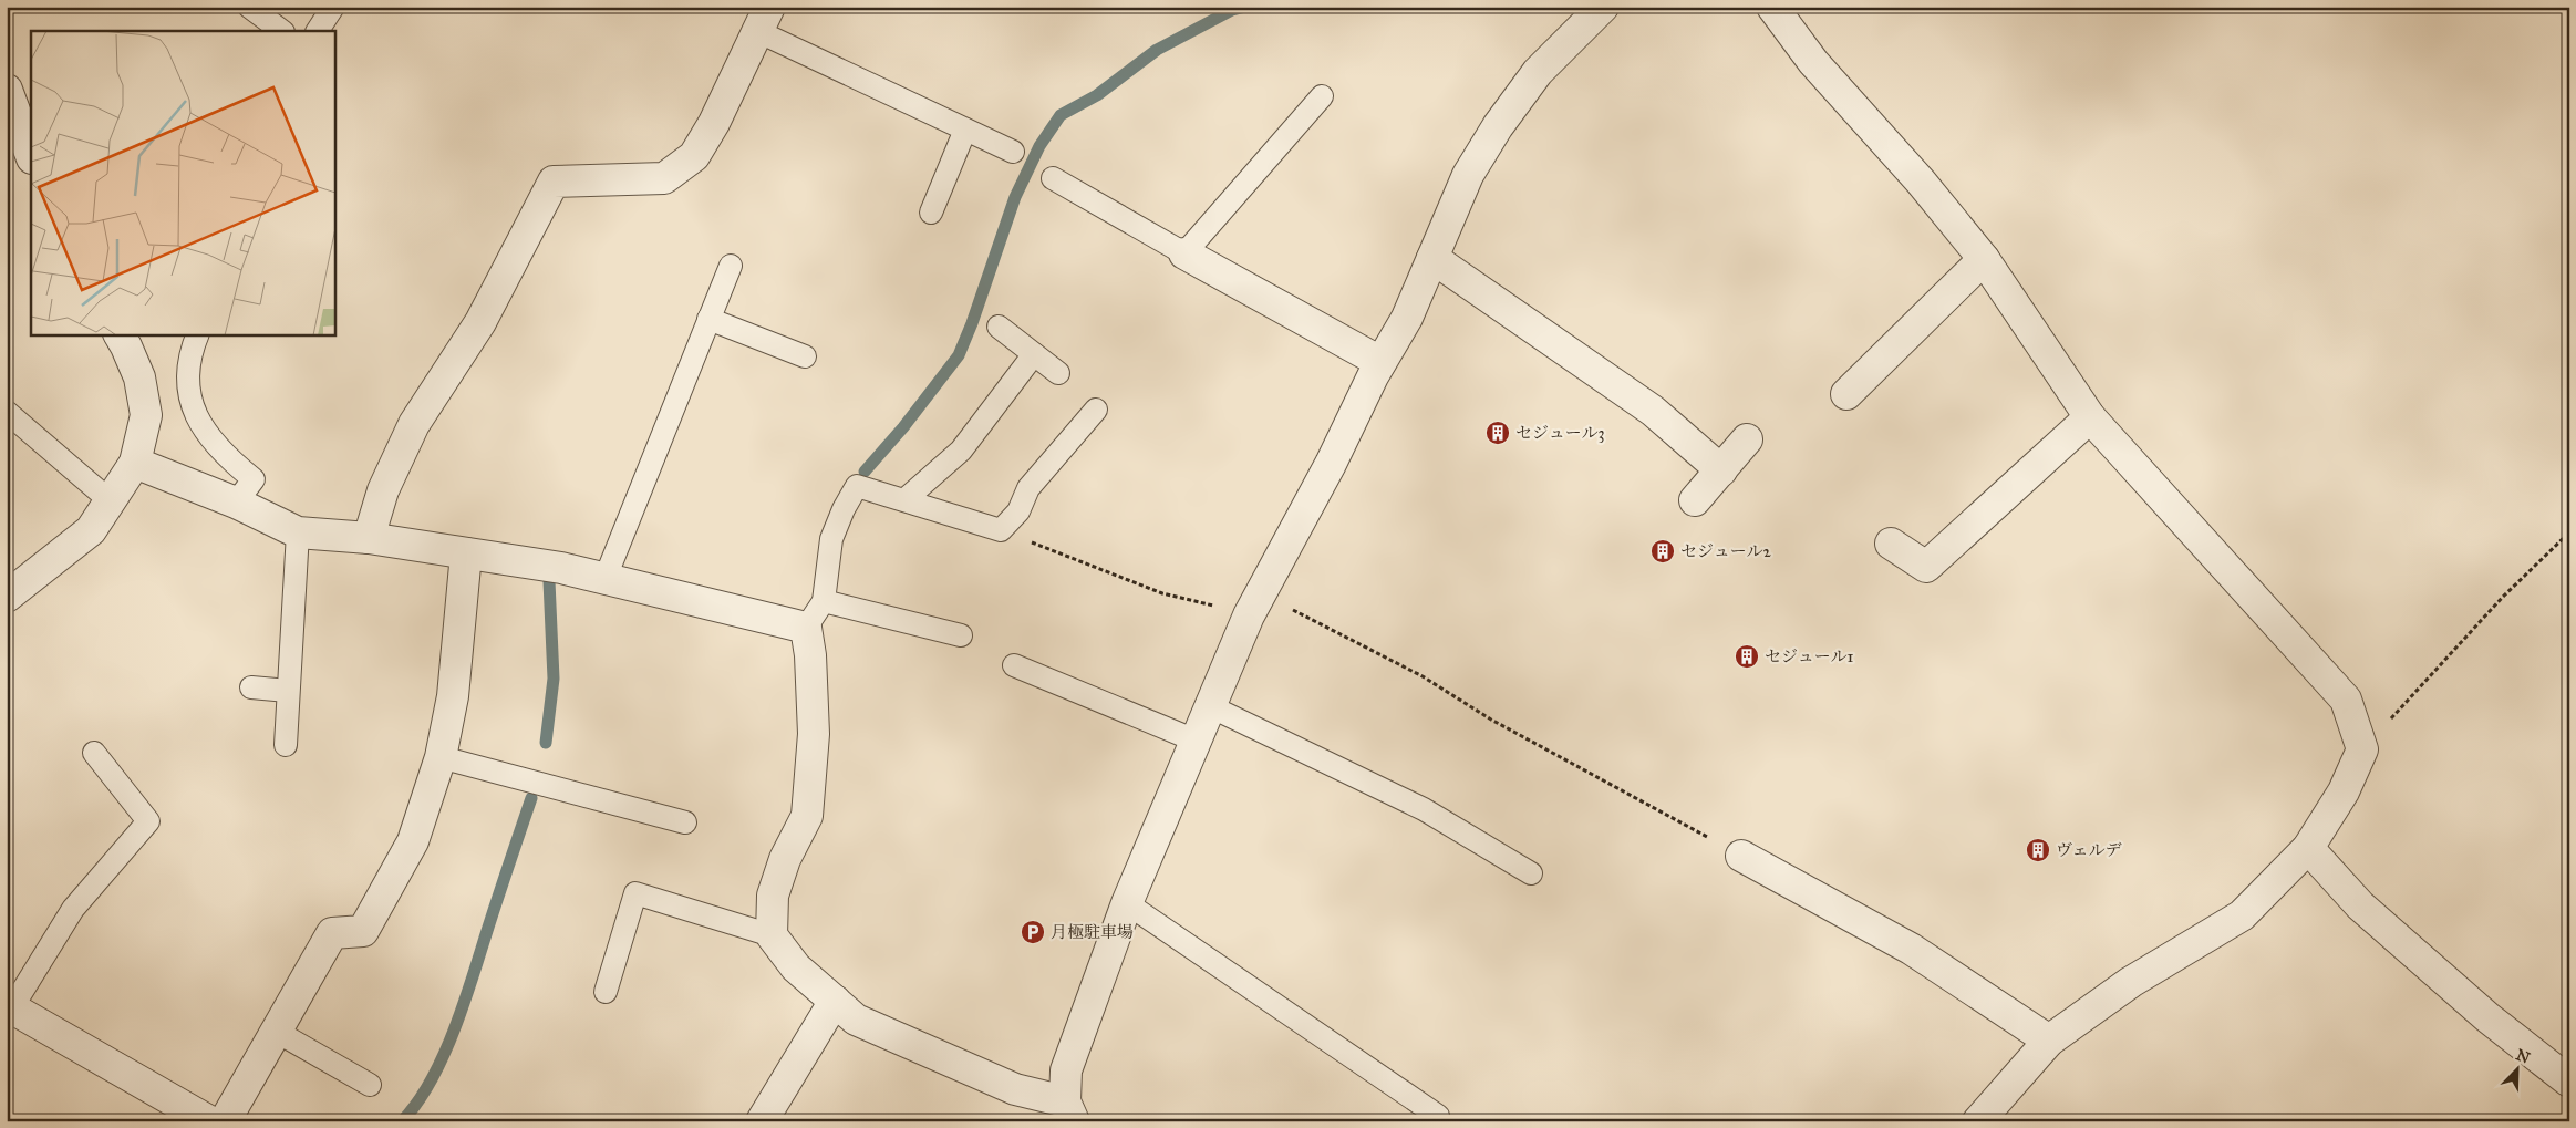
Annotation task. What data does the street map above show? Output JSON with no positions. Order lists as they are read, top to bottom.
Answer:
{
  "places": {
    "building": [
      "セジュール3",
      "セジュール2",
      "セジュール1",
      "ヴェルデ"
    ],
    "parking": ["月極駐車場"]
  },
  "north": "top right"
}
